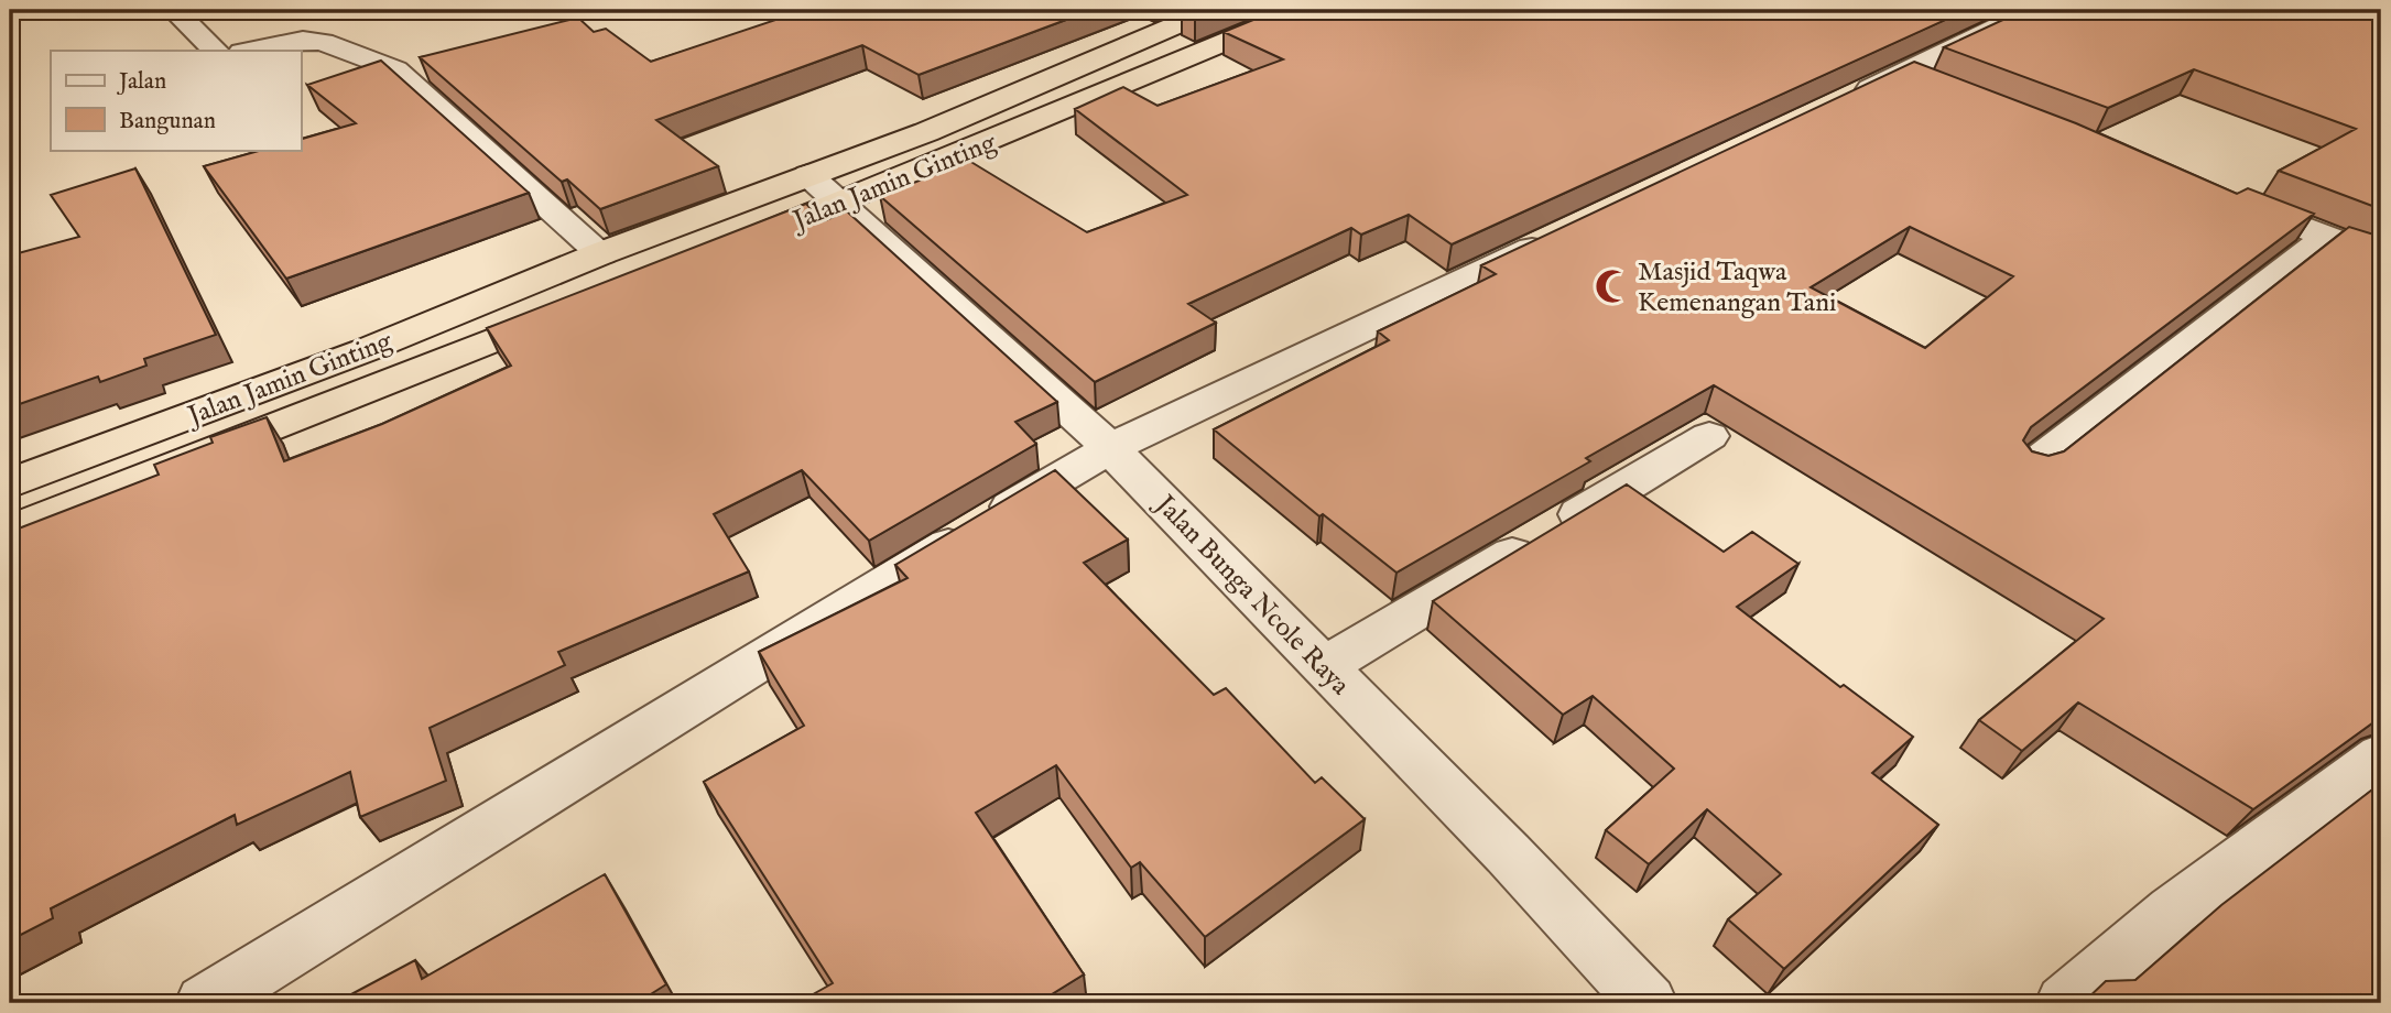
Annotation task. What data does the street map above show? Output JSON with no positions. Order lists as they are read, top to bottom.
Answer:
{
  "streets": {
    "highway": ["Jalan Jamin Ginting"],
    "street": ["Jalan Bunga Ncole Raya"]
  },
  "crossings": [
    ["Jalan Jamin Ginting", "Jalan Bunga Ncole Raya"]
  ],
  "places": {
    "mosque": ["Masjid Taqwa Kemenangan Tani"]
  },
  "legend": ["Jalan", "Bangunan"]
}
